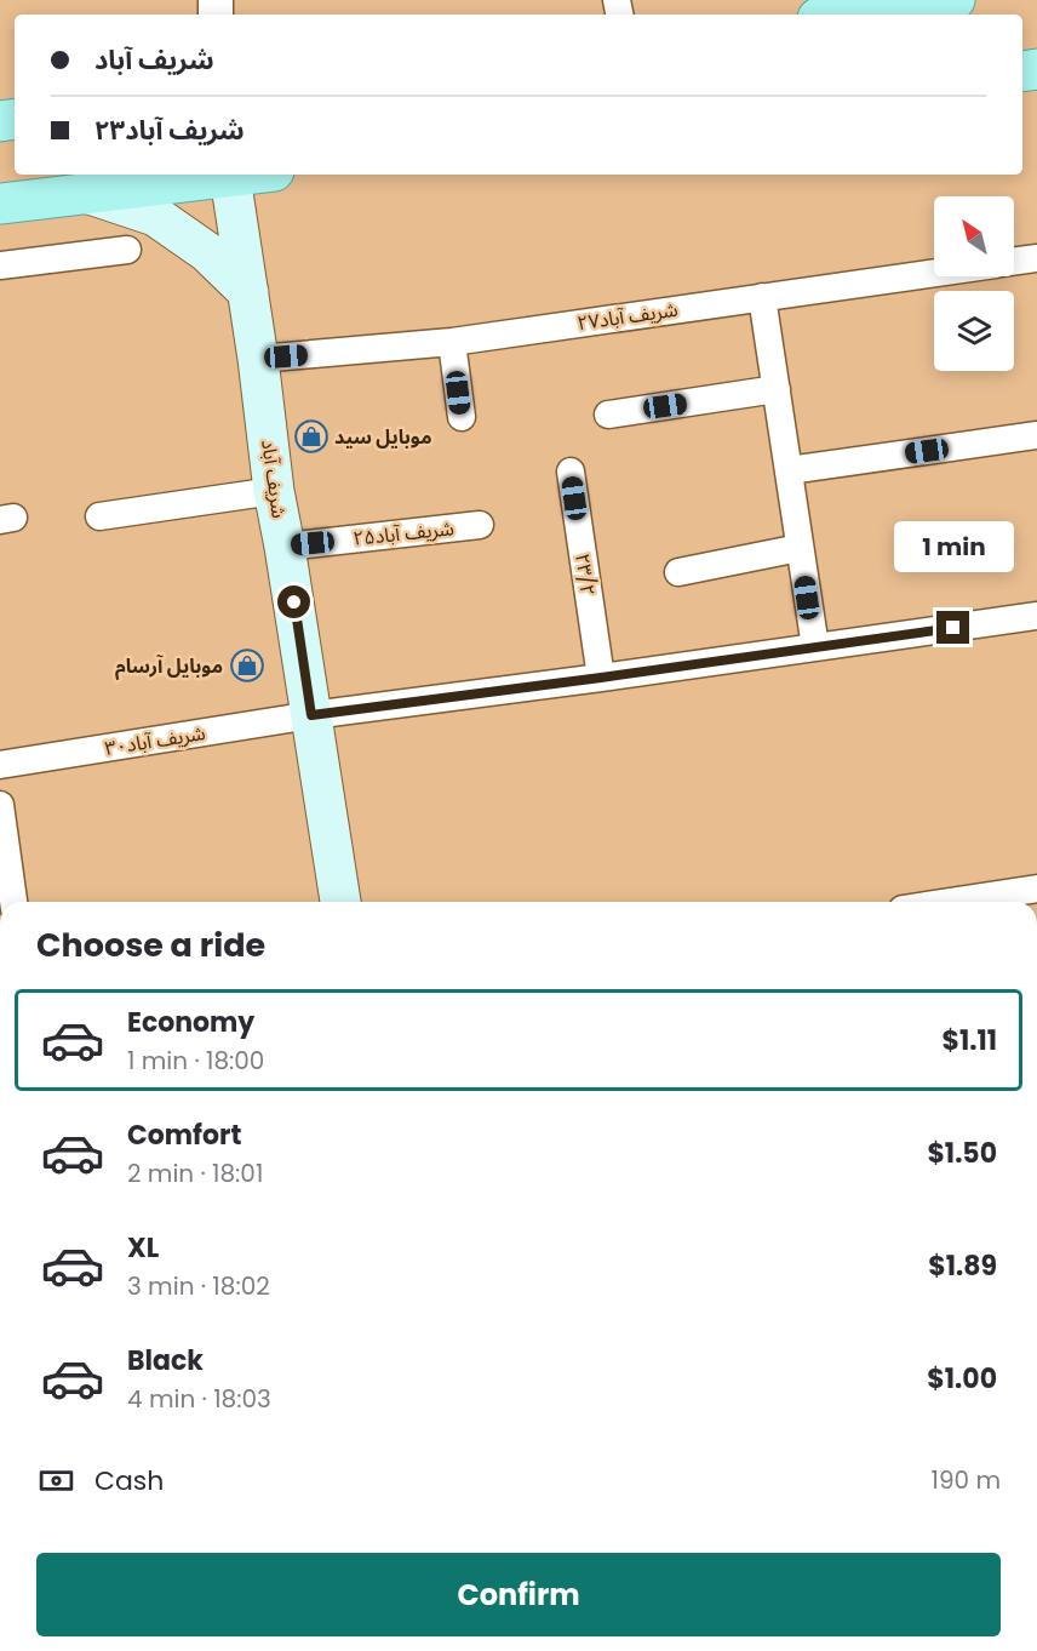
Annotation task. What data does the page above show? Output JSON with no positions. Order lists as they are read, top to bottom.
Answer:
{
  "streets": {
    "main road": ["شریف آباد"],
    "street": [
      "شریف آباد۲۷",
      "شریف آباد۲۵",
      "۲۳/۲",
      "شریف آباد۳۰"
    ]
  },
  "crossings": [
    ["شریف آباد۲۷", "شریف آباد"],
    ["شریف آباد", "شریف آباد۲۵"],
    ["شریف آباد", "شریف آباد۳۰"],
    ["۲۳/۲", "شریف آباد۳۰"]
  ],
  "places": {
    "shop": ["موبایل سید", "موبایل آرسام"]
  },
  "north": "top left",
  "page": {
    "banner": ["شریف آباد", "شریف آباد۲۳"],
    "bubble": "1 min",
    "heading": "Choose a ride",
    "list": [
      {
        "name": "Economy",
        "note": "1 min · 18:00",
        "value": "$1.11"
      },
      {
        "name": "Comfort",
        "note": "2 min · 18:01",
        "value": "$1.50"
      },
      {
        "name": "XL",
        "note": "3 min · 18:02",
        "value": "$1.89"
      },
      {
        "name": "Black",
        "note": "4 min · 18:03",
        "value": "$1.00"
      }
    ],
    "pay": ["Cash", "190 m"],
    "buttons": "Confirm"
  }
}
